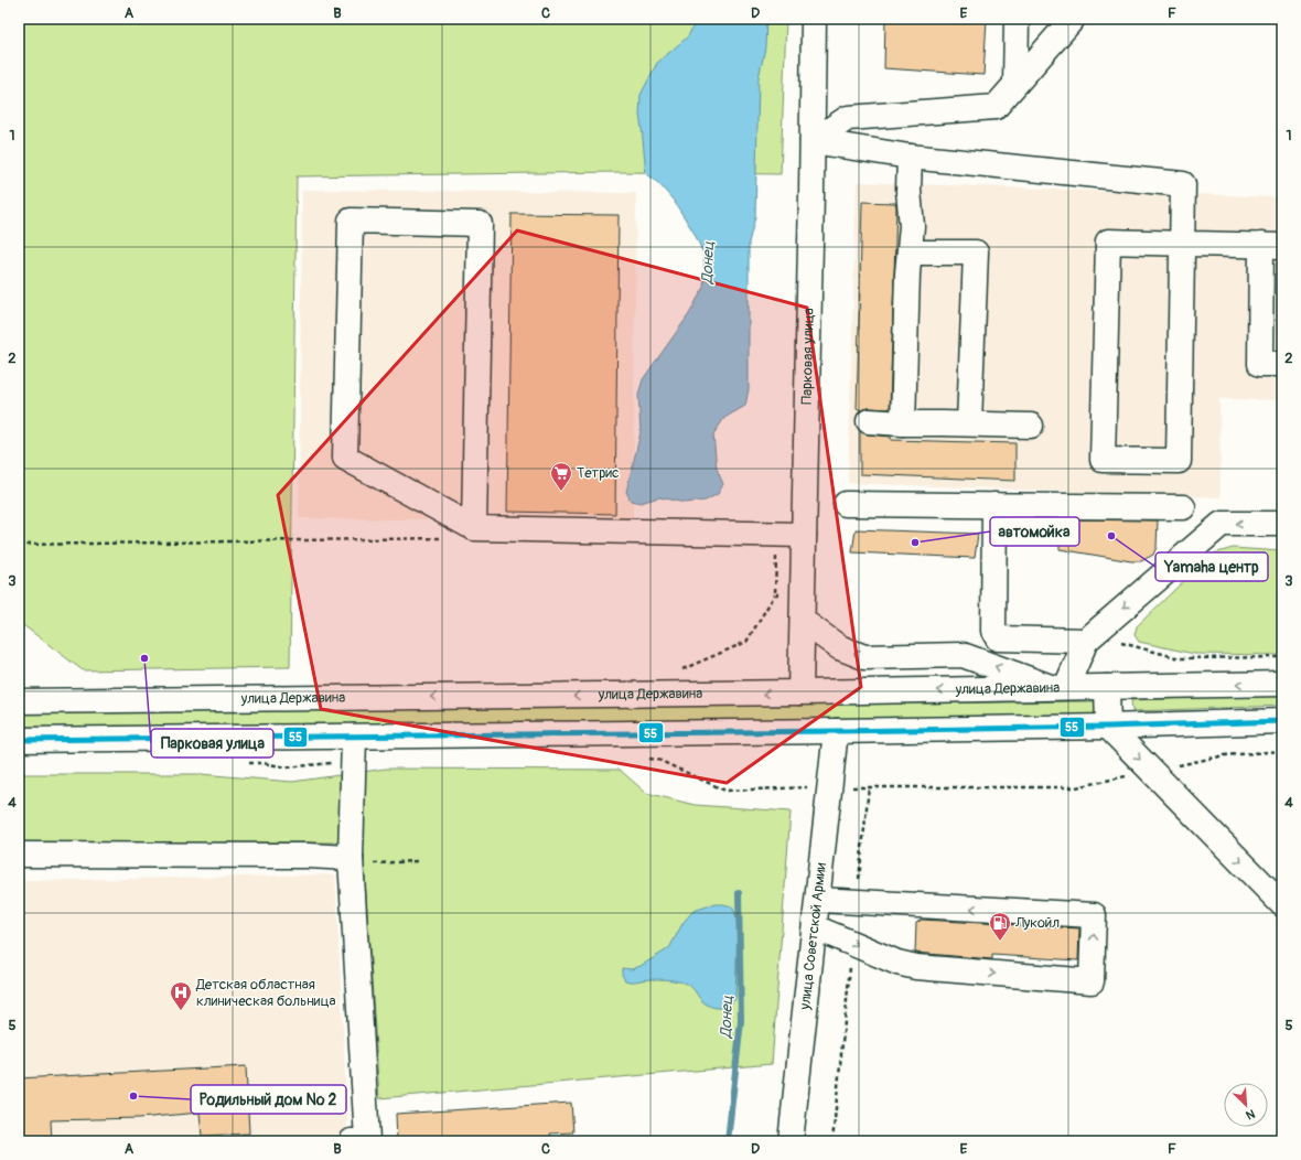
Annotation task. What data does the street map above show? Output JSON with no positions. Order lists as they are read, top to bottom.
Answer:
{
  "streets": {
    "main road": ["Парковая улица", "улица Державина", "улица Советской Армии"]
  },
  "crossings": [
    ["Парковая улица", "улица Державина"]
  ],
  "water": ["Донец"],
  "places": {
    "supermarket": ["Тетрис"],
    "other": [
      "Yamaha центр",
      "автомойка",
      "Парковая улица",
      "Родильный дом № 2"
    ],
    "fuel station": ["Лукойл"],
    "hospital": ["Детская областная клиническая больница"]
  },
  "lines": ["transit line 55"],
  "north": "bottom right",
  "grid": {
    "columns": [
      "A",
      "B",
      "C",
      "D",
      "E",
      "F"
    ],
    "rows": [
      "1",
      "2",
      "3",
      "4",
      "5"
    ]
  }
}
